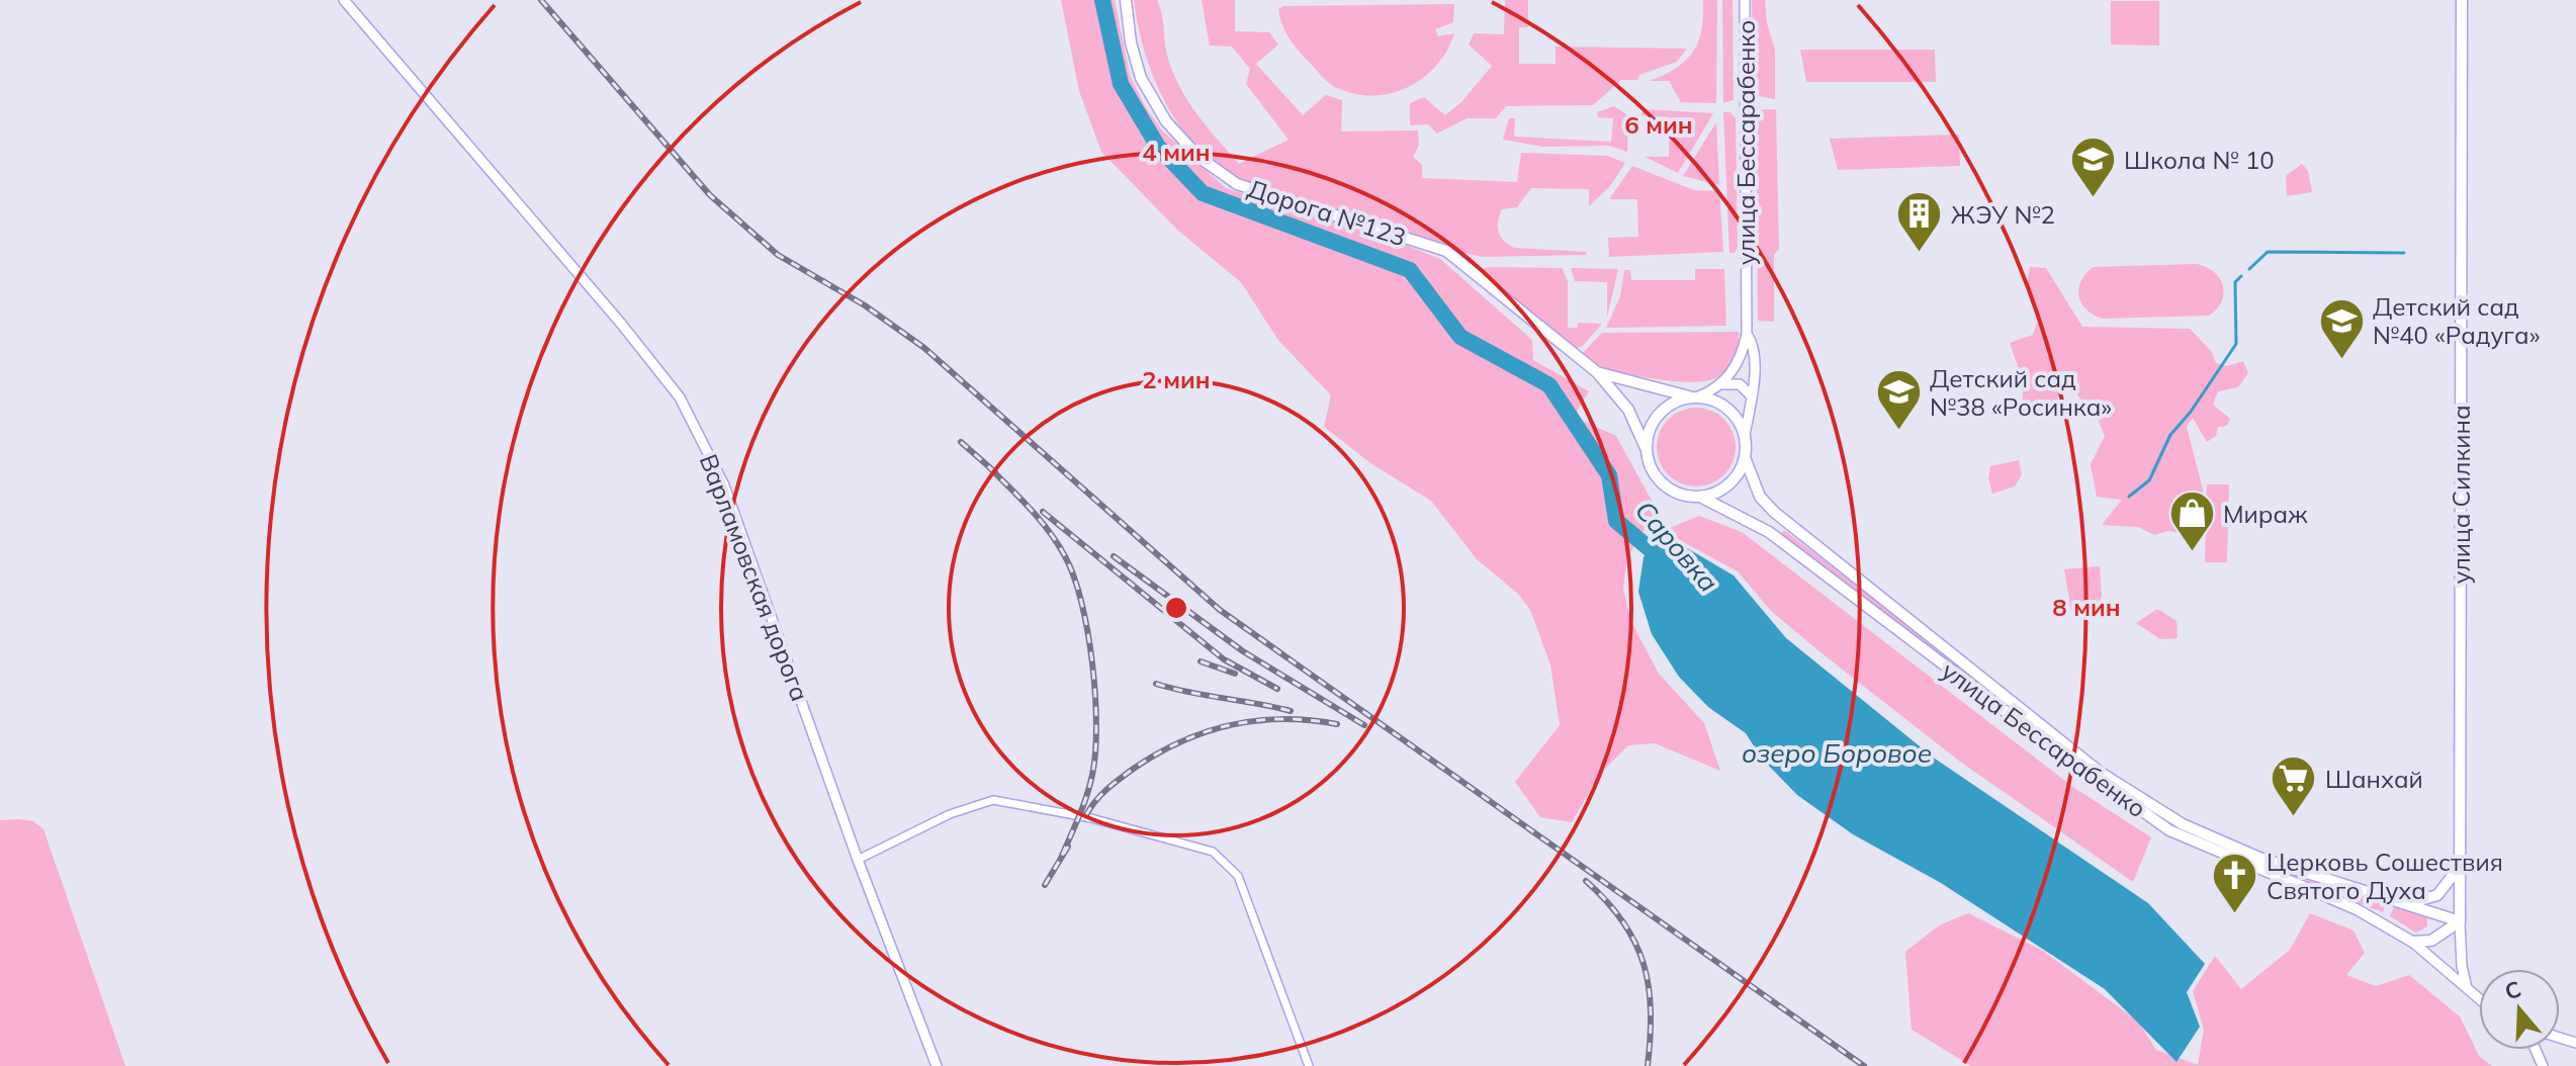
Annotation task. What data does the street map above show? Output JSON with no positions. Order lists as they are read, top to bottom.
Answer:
{
  "streets": {
    "main road": ["улица Бессарабенко", "Дорога №123", "улица Силкина"],
    "street": ["Варламовская дорога"]
  },
  "crossings": [
    ["улица Бессарабенко", "Дорога №123"],
    ["улица Бессарабенко", "улица Силкина"]
  ],
  "water": ["Саровка", "озеро Боровое"],
  "places": {
    "school or university": ["Школа № 10", "Детский сад №40 «Радуга»", "Детский сад №38 «Росинка»"],
    "building": ["ЖЭУ №2"],
    "shop": ["Мираж"],
    "supermarket": ["Шанхай"],
    "church": ["Церковь Сошествия Святого Духа"]
  },
  "north": "top",
  "rings": [
    "6 мин",
    "4 мин",
    "2 мин",
    "8 мин"
  ]
}
